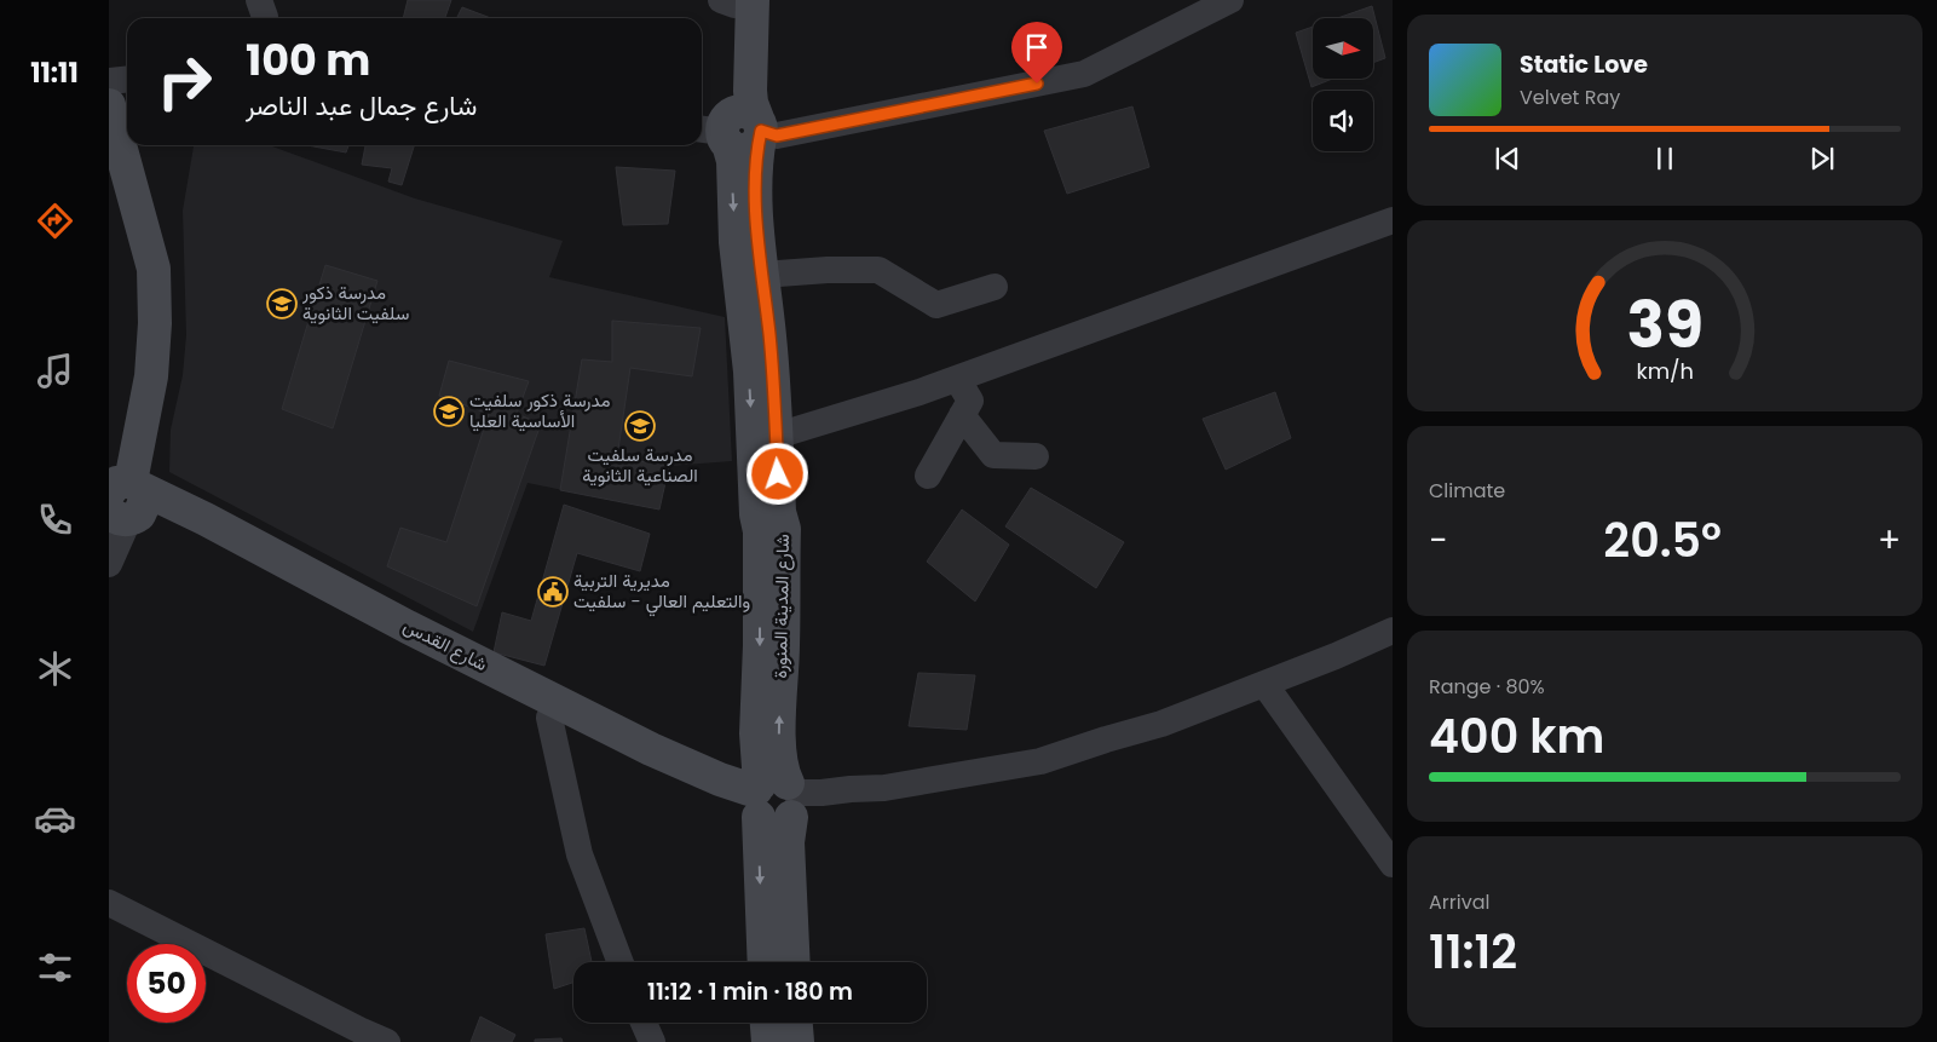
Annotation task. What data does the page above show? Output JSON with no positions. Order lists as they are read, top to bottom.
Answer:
{
  "streets": {
    "main road": ["شارع المدينة المنورة", "شارع القدس"]
  },
  "crossings": [
    ["شارع المدينة المنورة", "شارع القدس"]
  ],
  "places": {
    "school or university": ["مدرسة ذكور سلفيت الثانوية", "مدرسة ذكور سلفيت الأساسية العليا", "مدرسة سلفيت الصناعية الثانوية"],
    "public building": ["مديرية التربية والتعليم العالي - سلفيت"]
  },
  "north": "right",
  "page": {
    "tabs": "11:11",
    "turn": ["100 m", "شارع جمال عبد الناصر"],
    "song": ["Static Love", "Velvet Ray"],
    "tile": [
      "Climate",
      ["Range · 80%", "400 km"],
      ["Arrival", "11:12"]
    ],
    "heat": ["−", "20.5°", "+"],
    "limit": "50",
    "trip": "11:12 · 1 min · 180 m",
    "gauge": ["39", "km/h"]
  }
}
